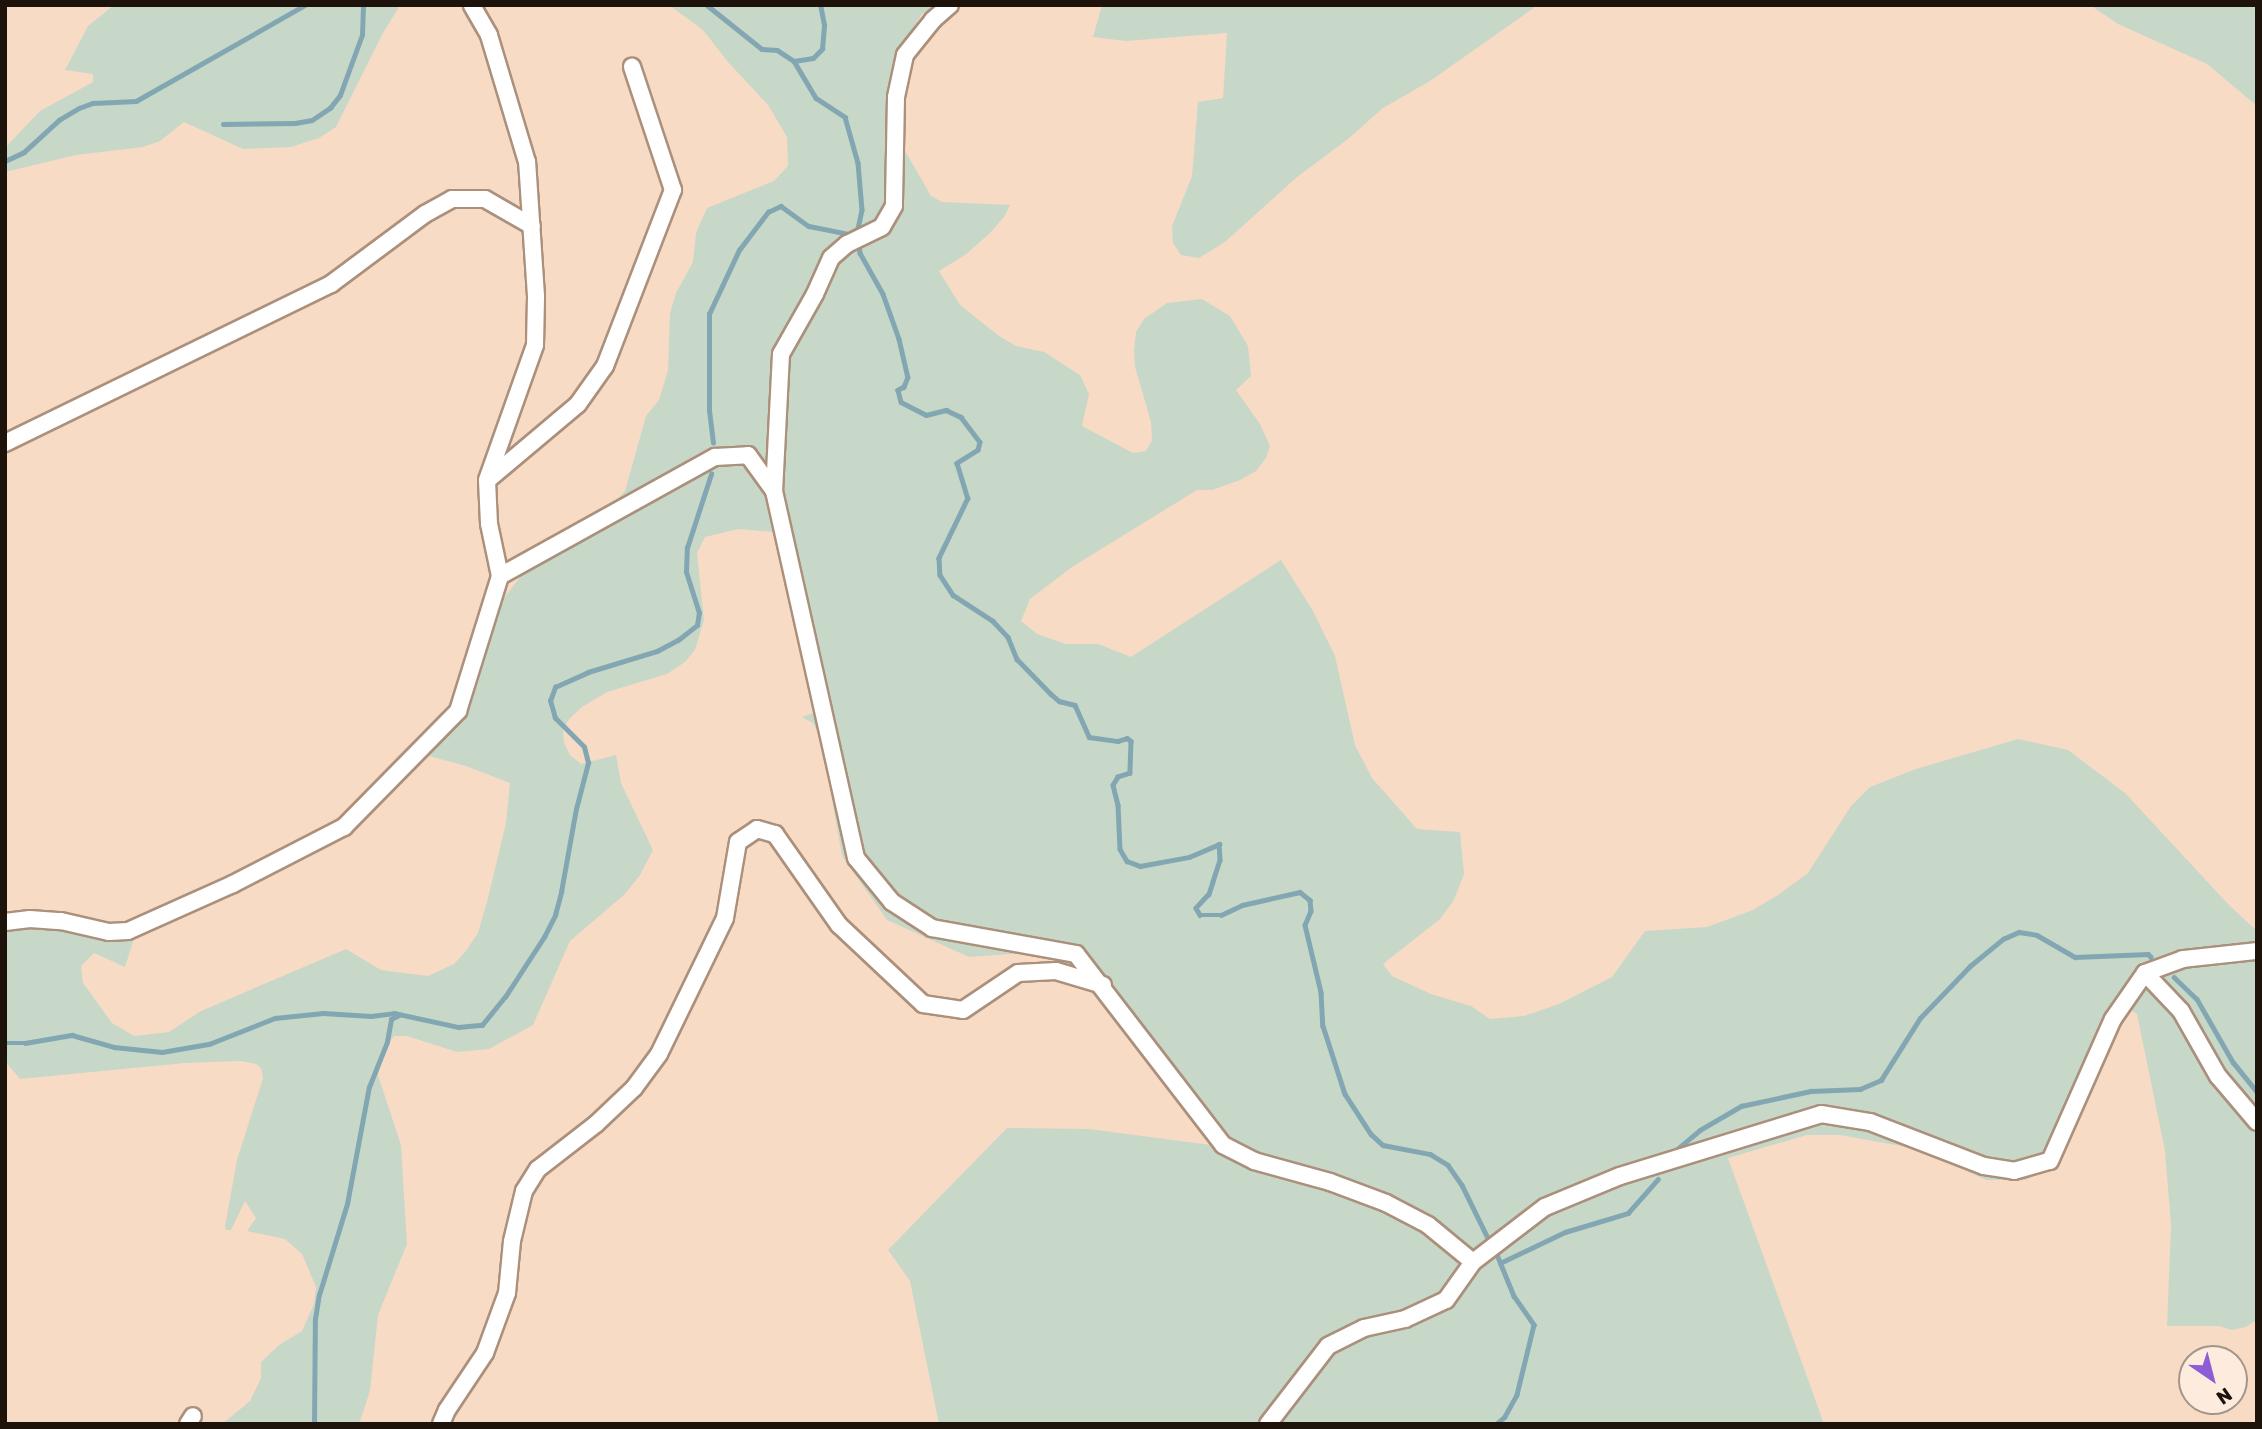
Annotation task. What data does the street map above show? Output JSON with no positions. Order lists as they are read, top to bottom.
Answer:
{
  "north": "bottom right"
}
